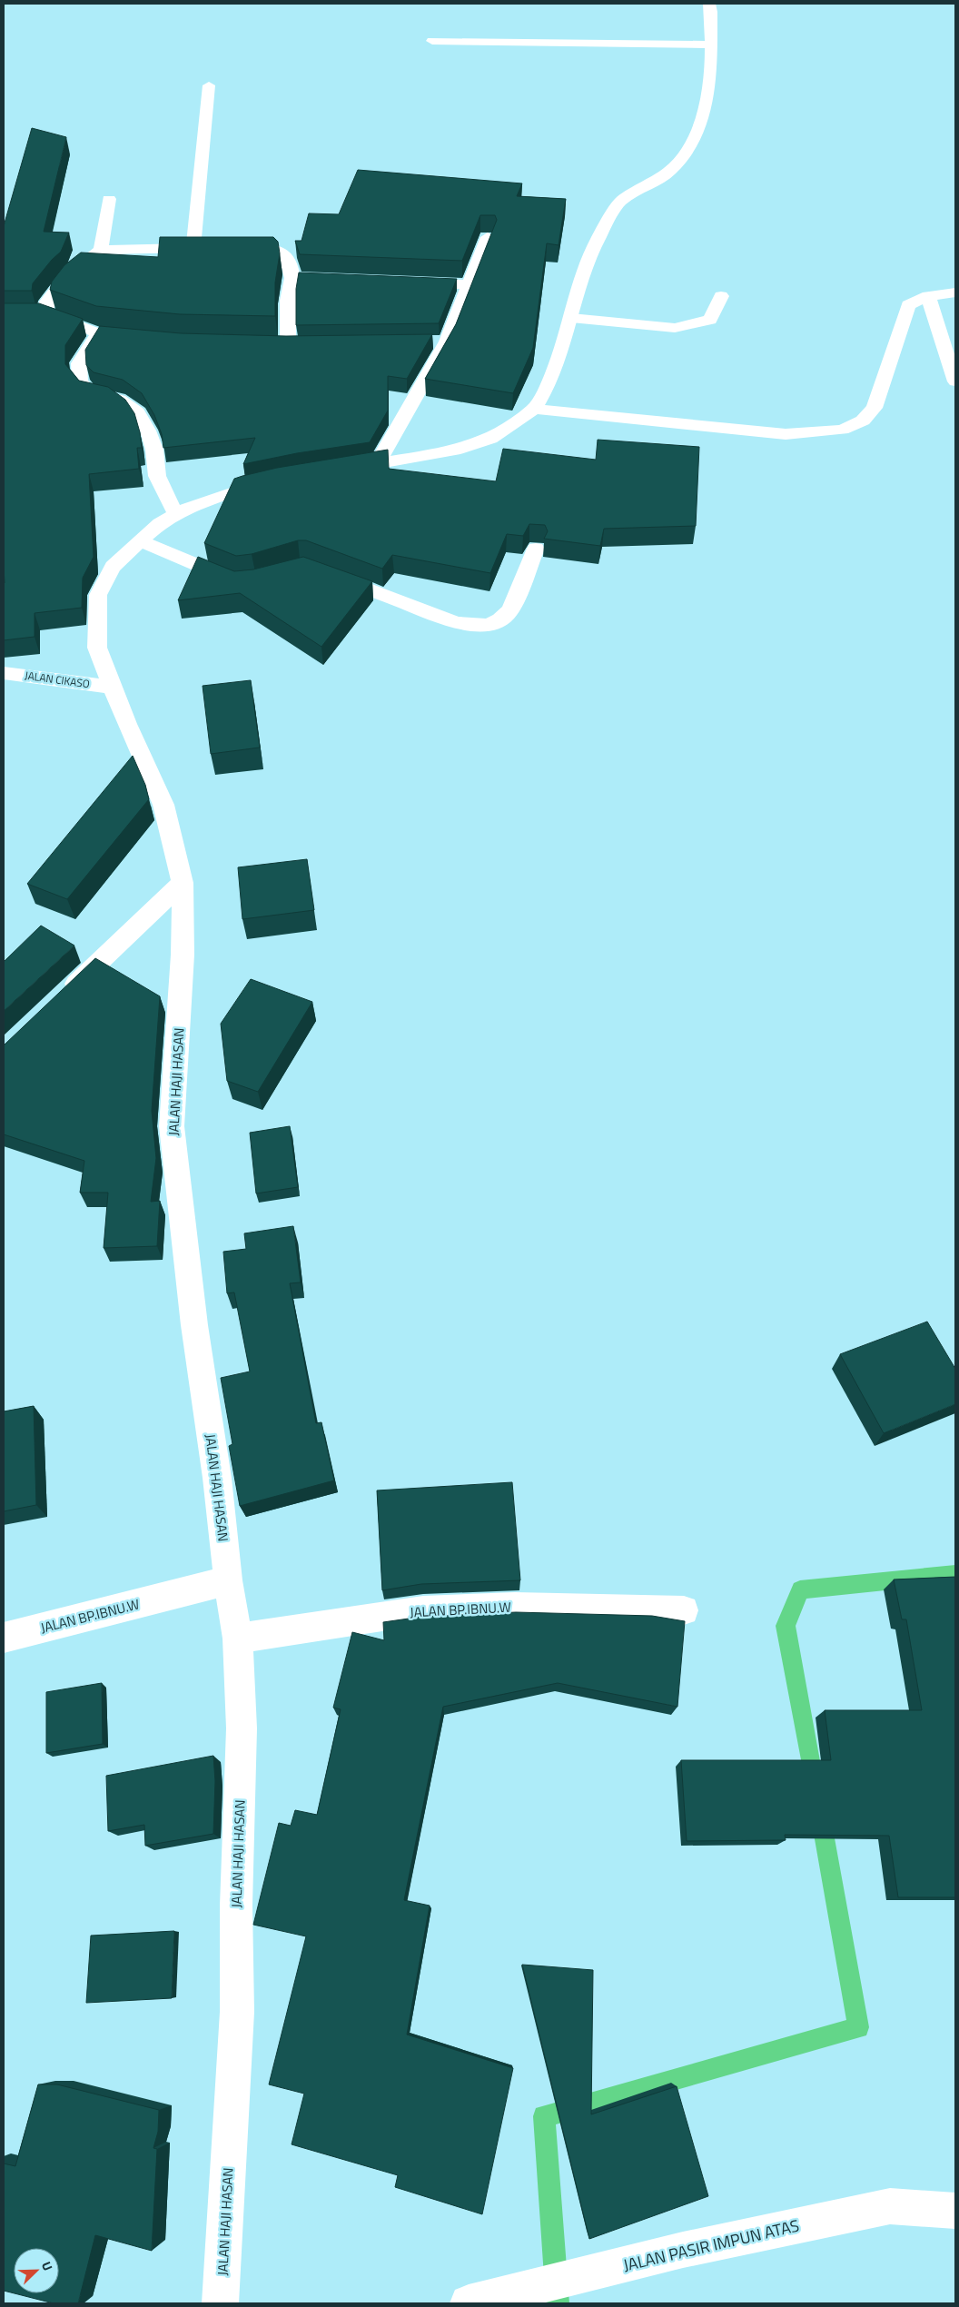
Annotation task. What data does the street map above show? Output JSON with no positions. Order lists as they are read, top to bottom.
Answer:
{
  "streets": {
    "street": [
      "JALAN CIKASO",
      "JALAN HAJI HASAN",
      "JALAN BP.IBNU.W",
      "JALAN PASIR IMPUN ATAS"
    ]
  },
  "crossings": [
    ["JALAN CIKASO", "JALAN HAJI HASAN"],
    ["JALAN HAJI HASAN", "JALAN BP.IBNU.W"]
  ],
  "north": "top right"
}
